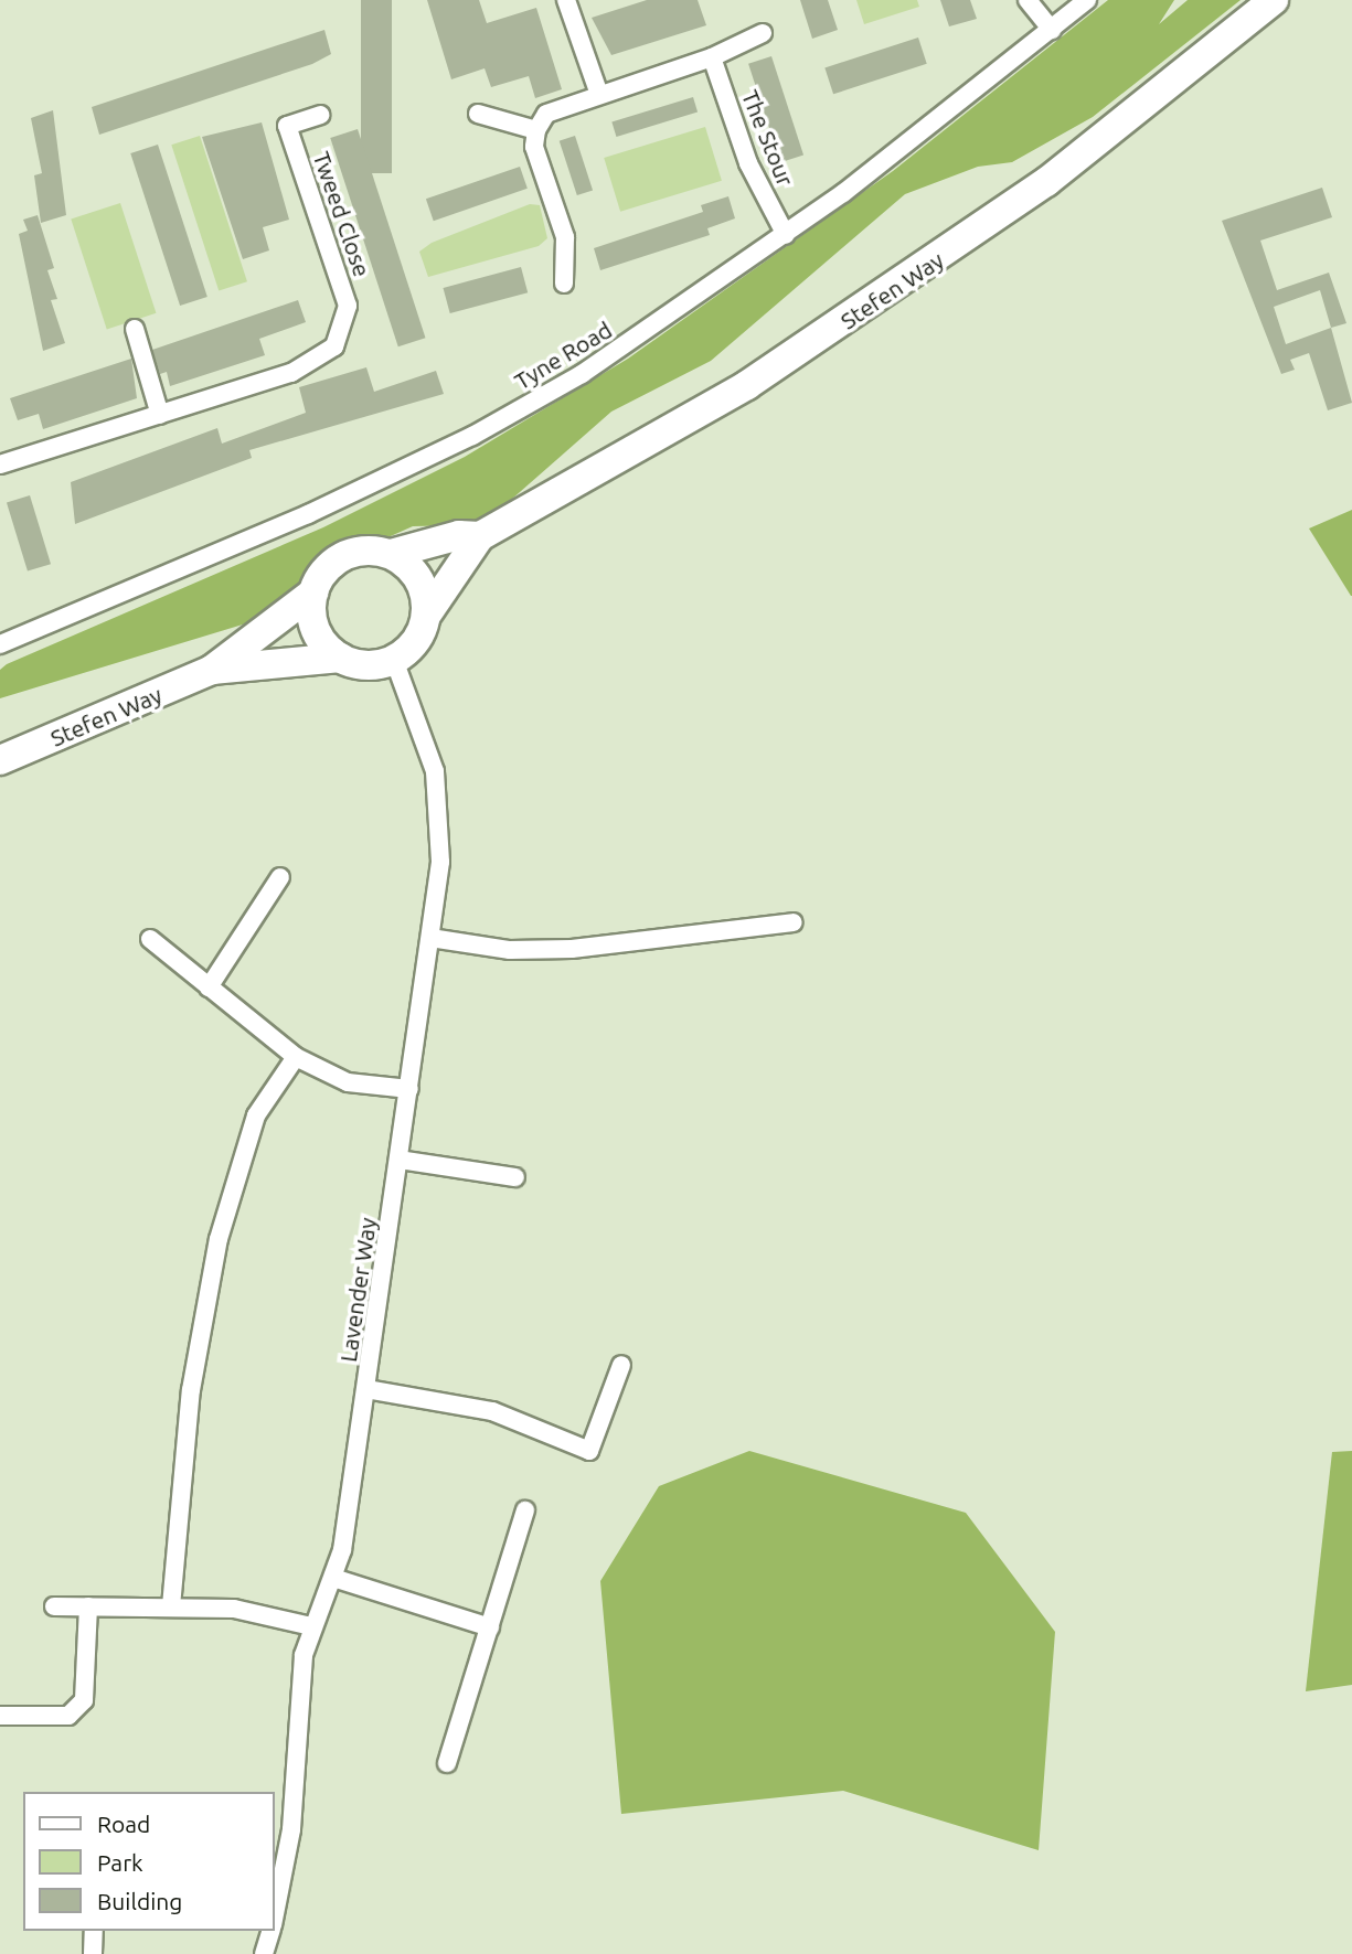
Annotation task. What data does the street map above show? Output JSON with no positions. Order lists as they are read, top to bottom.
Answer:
{
  "streets": {
    "highway": ["Stefen Way"],
    "street": [
      "The Stour",
      "Tweed Close",
      "Tyne Road",
      "Lavender Way"
    ]
  },
  "crossings": [
    ["The Stour", "Tyne Road"],
    ["Stefen Way", "Lavender Way"]
  ],
  "legend": ["Road", "Park", "Building"]
}
